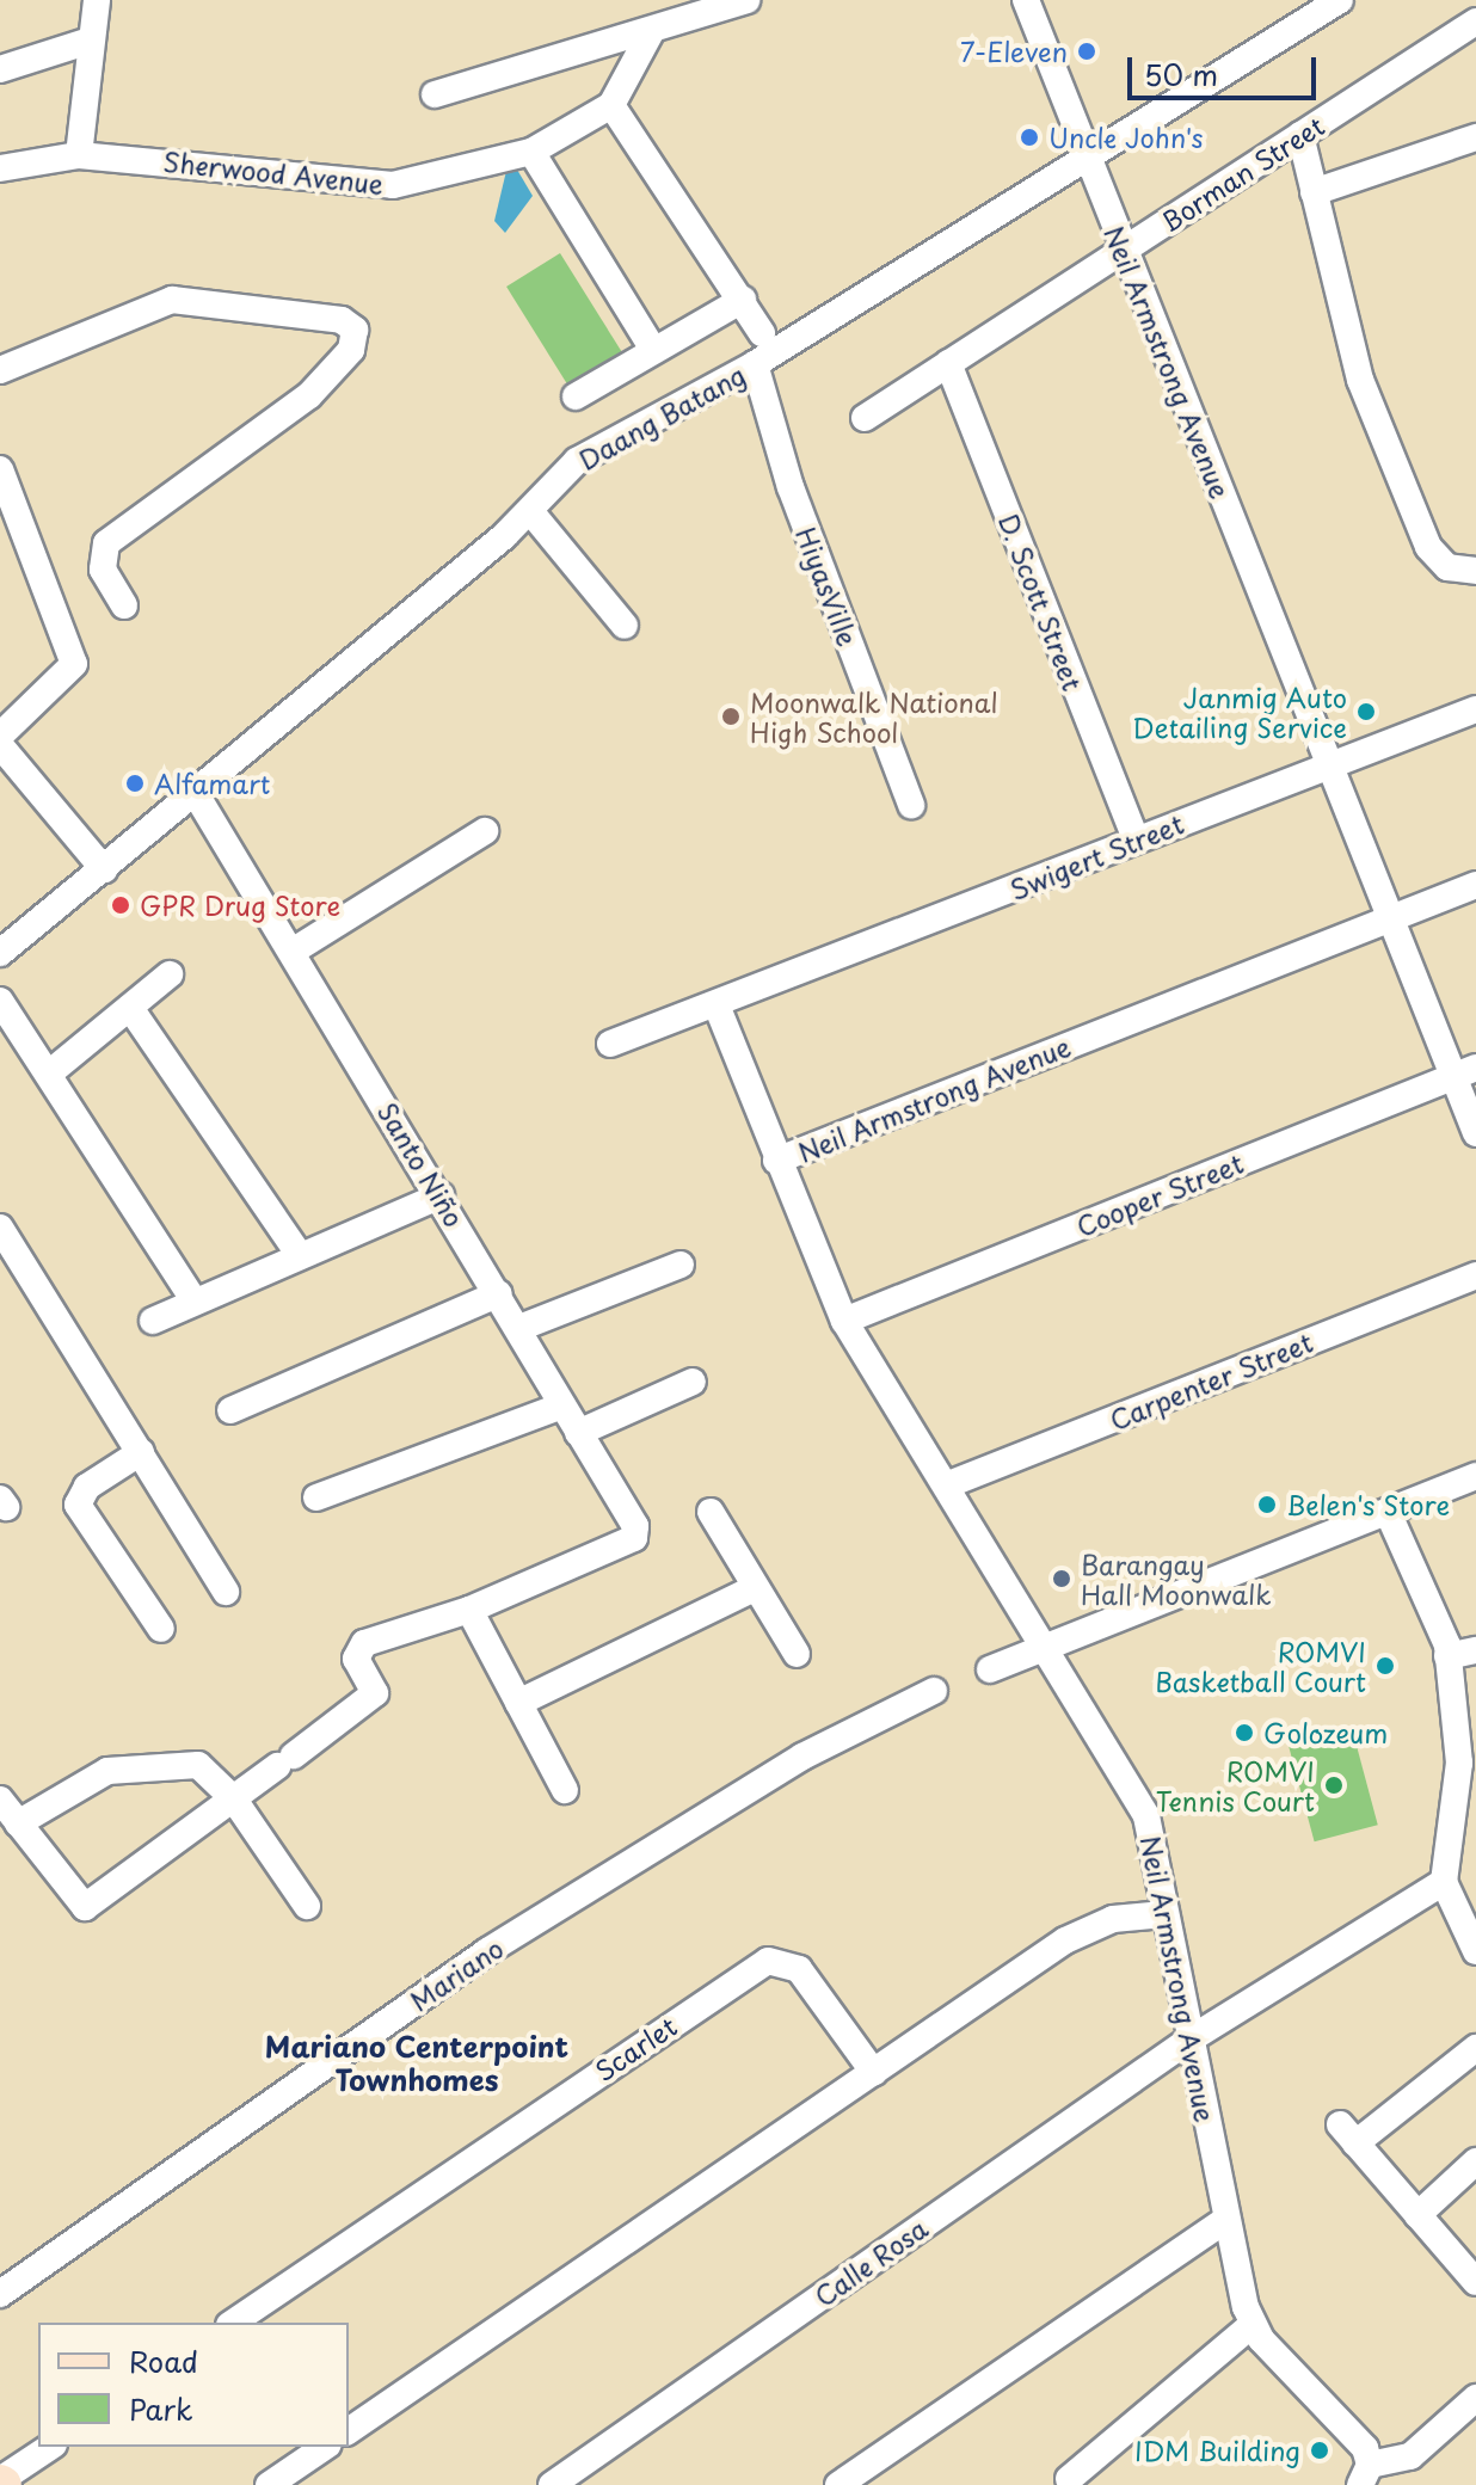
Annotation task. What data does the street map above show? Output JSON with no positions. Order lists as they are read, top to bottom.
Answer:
{
  "streets": {
    "street": [
      "Sherwood Avenue",
      "Borman Street",
      "Neil Armstrong Avenue",
      "Daang Batang",
      "HiyasVille",
      "D. Scott Street",
      "Swigert Street",
      "Santo Niño",
      "Cooper Street",
      "Carpenter Street",
      "Mariano",
      "Scarlet",
      "Calle Rosa"
    ]
  },
  "crossings": [
    ["Borman Street", "Neil Armstrong Avenue"],
    ["Borman Street", "D. Scott Street"],
    ["Neil Armstrong Avenue", "Daang Batang"],
    ["Neil Armstrong Avenue", "Swigert Street"],
    ["Neil Armstrong Avenue", "Cooper Street"],
    ["Neil Armstrong Avenue", "Carpenter Street"],
    ["Neil Armstrong Avenue", "Calle Rosa"],
    ["Daang Batang", "HiyasVille"],
    ["Daang Batang", "Santo Niño"],
    ["D. Scott Street", "Swigert Street"]
  ],
  "districts": ["Mariano Centerpoint Townhomes"],
  "places": [
    "7-Eleven",
    "Uncle John's",
    "Janmig Auto Detailing Service",
    "Moonwalk National High School",
    "Alfamart",
    "GPR Drug Store",
    "Belen's Store",
    "Barangay Hall Moonwalk",
    "ROMVI Basketball Court",
    "Golozeum",
    "ROMVI Tennis Court",
    "IDM Building"
  ],
  "legend": ["Road", "Park"],
  "scale_bar": "50 m"
}
